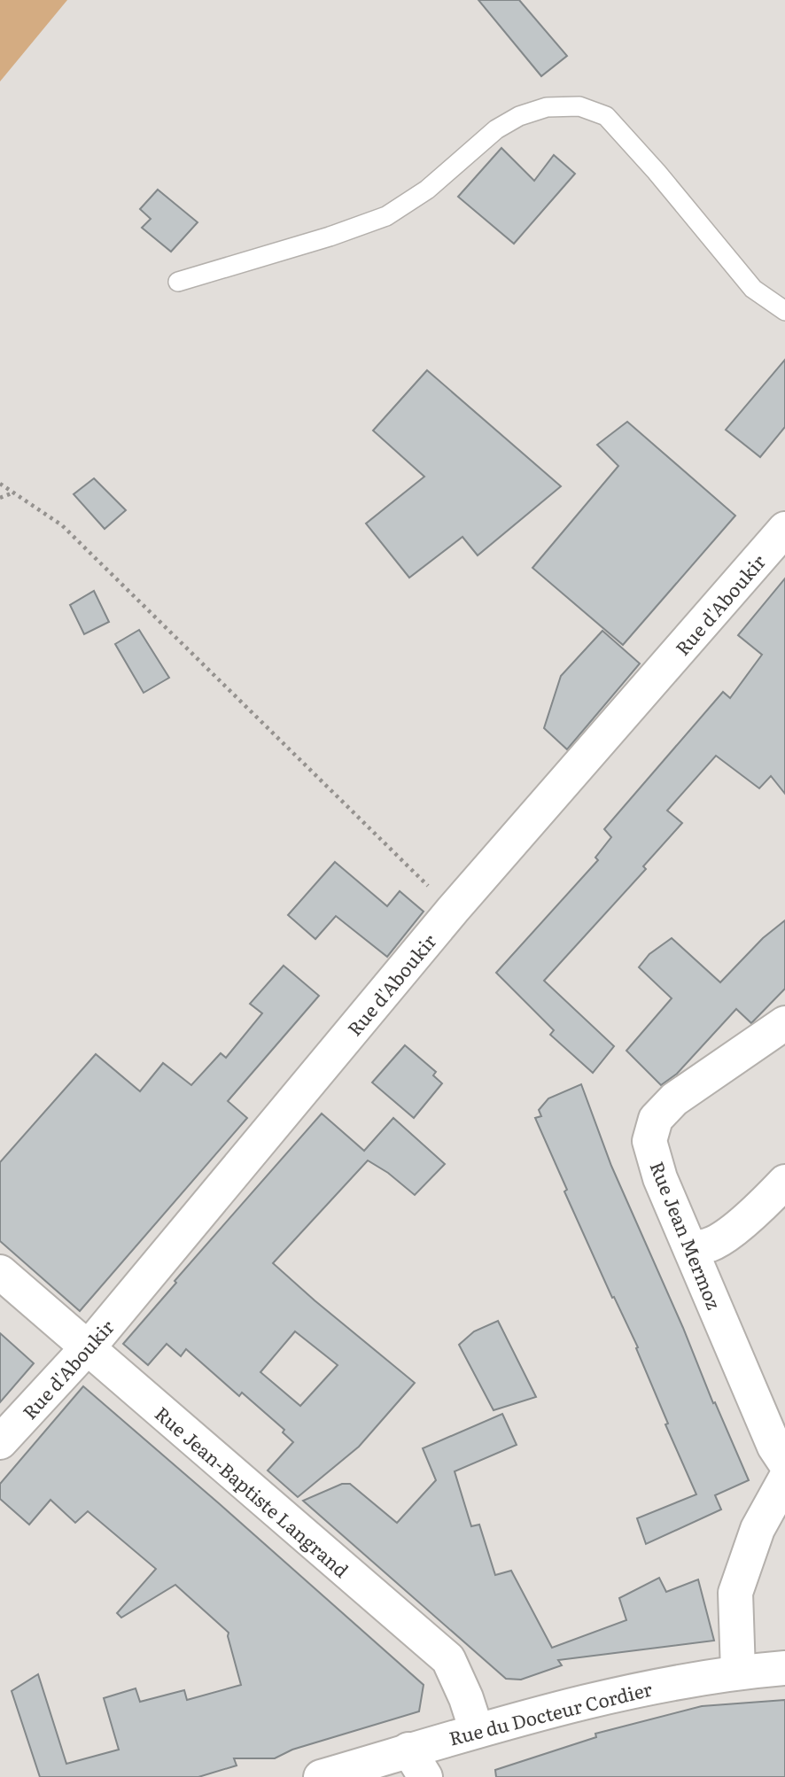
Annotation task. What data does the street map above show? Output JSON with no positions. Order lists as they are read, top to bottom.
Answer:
{
  "streets": {
    "street": [
      "Rue d'Aboukir",
      "Rue Jean Mermoz",
      "Rue Jean-Baptiste Langrand",
      "Rue du Docteur Cordier"
    ]
  },
  "crossings": [
    ["Rue d'Aboukir", "Rue Jean-Baptiste Langrand"],
    ["Rue Jean-Baptiste Langrand", "Rue du Docteur Cordier"]
  ]
}
